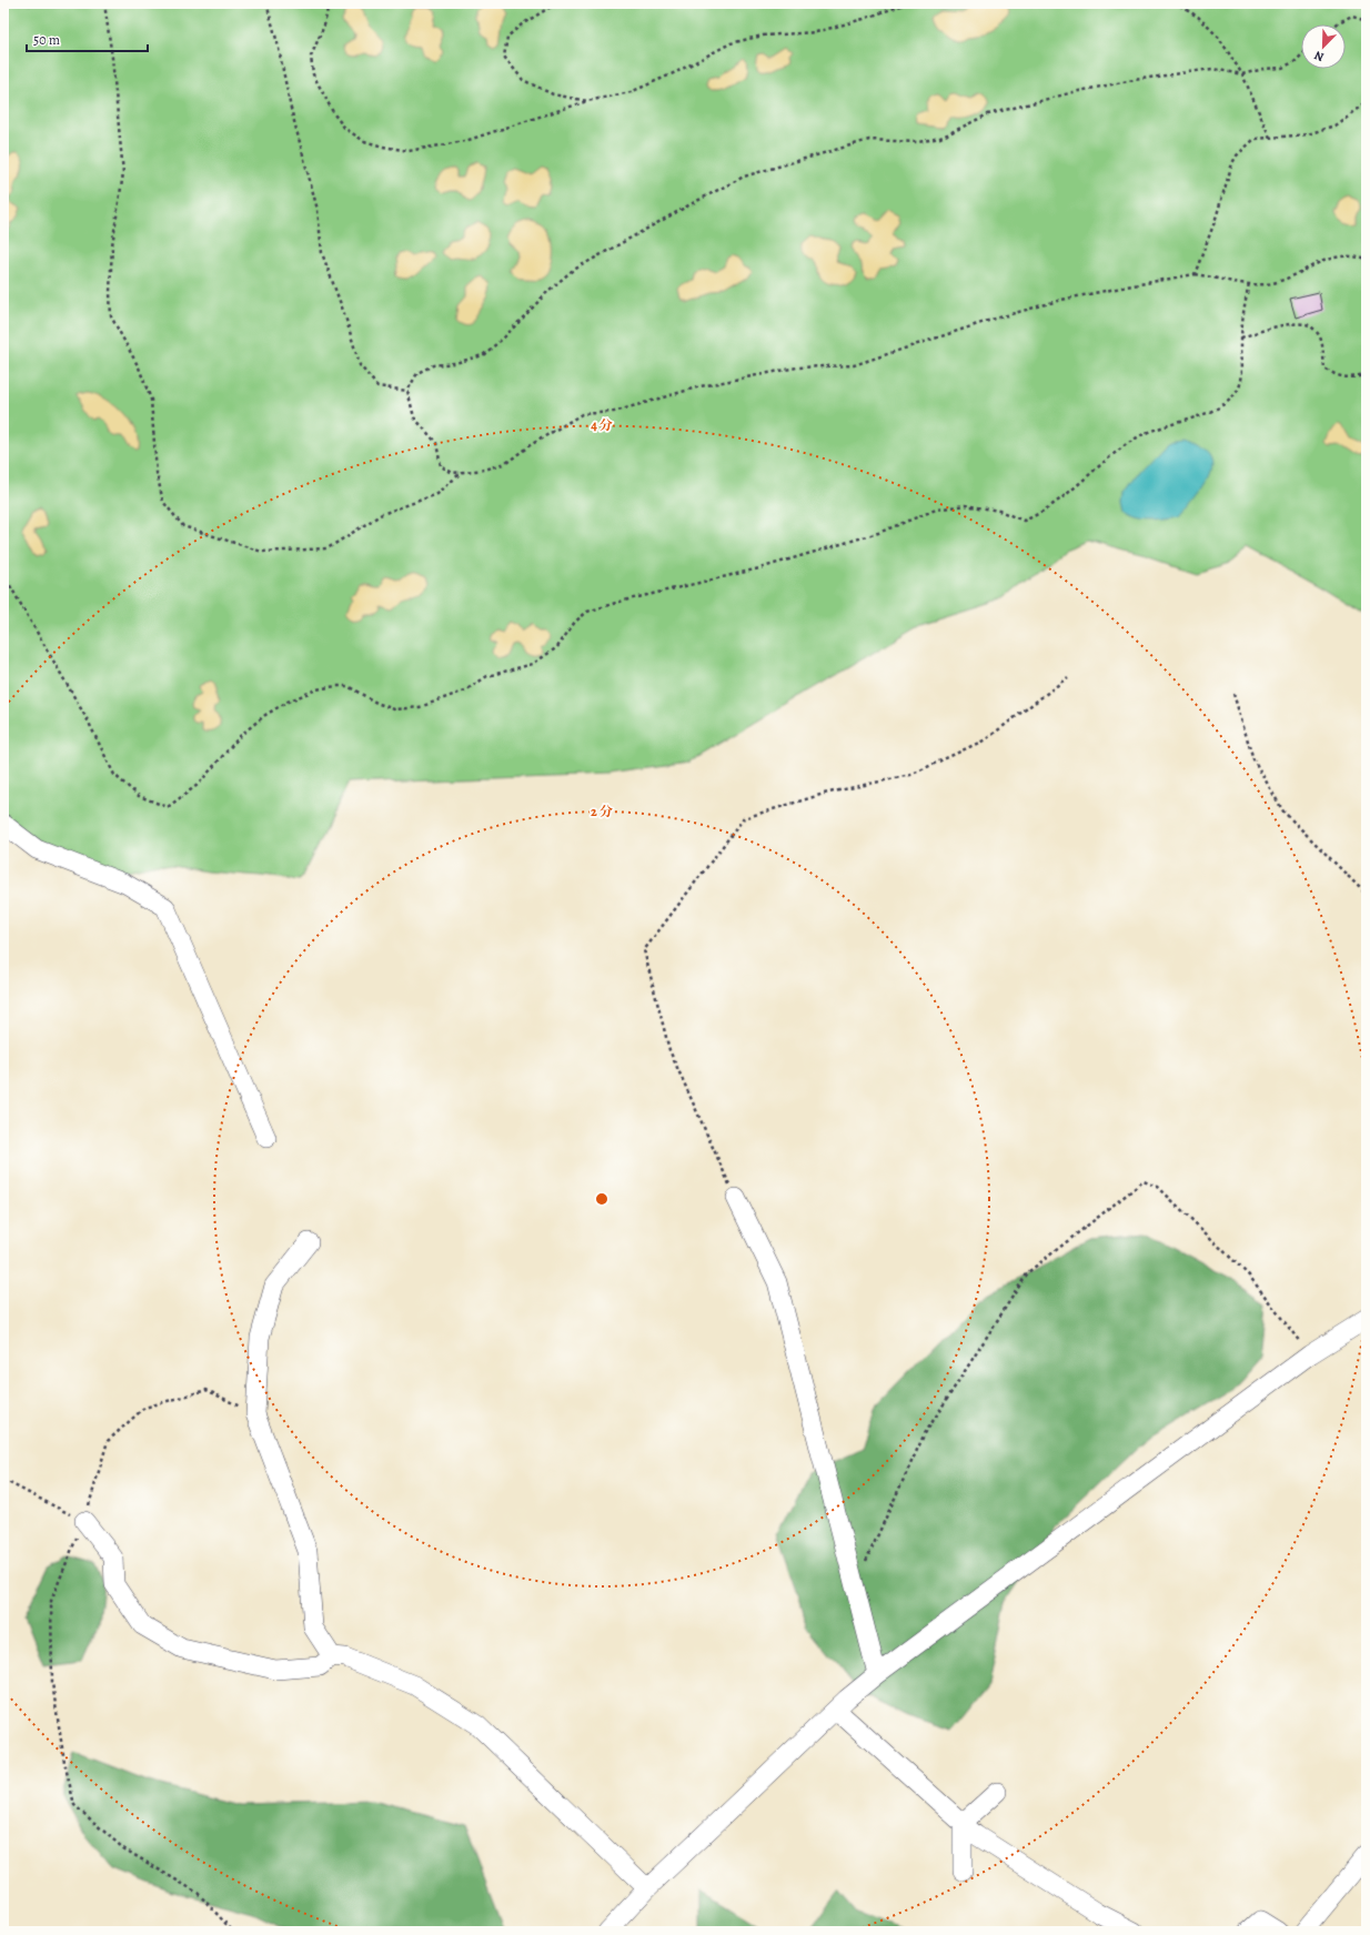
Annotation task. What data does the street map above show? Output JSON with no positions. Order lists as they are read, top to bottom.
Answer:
{
  "scale_bar": "50 m",
  "north": "bottom left",
  "rings": ["4 分", "2 分"]
}
